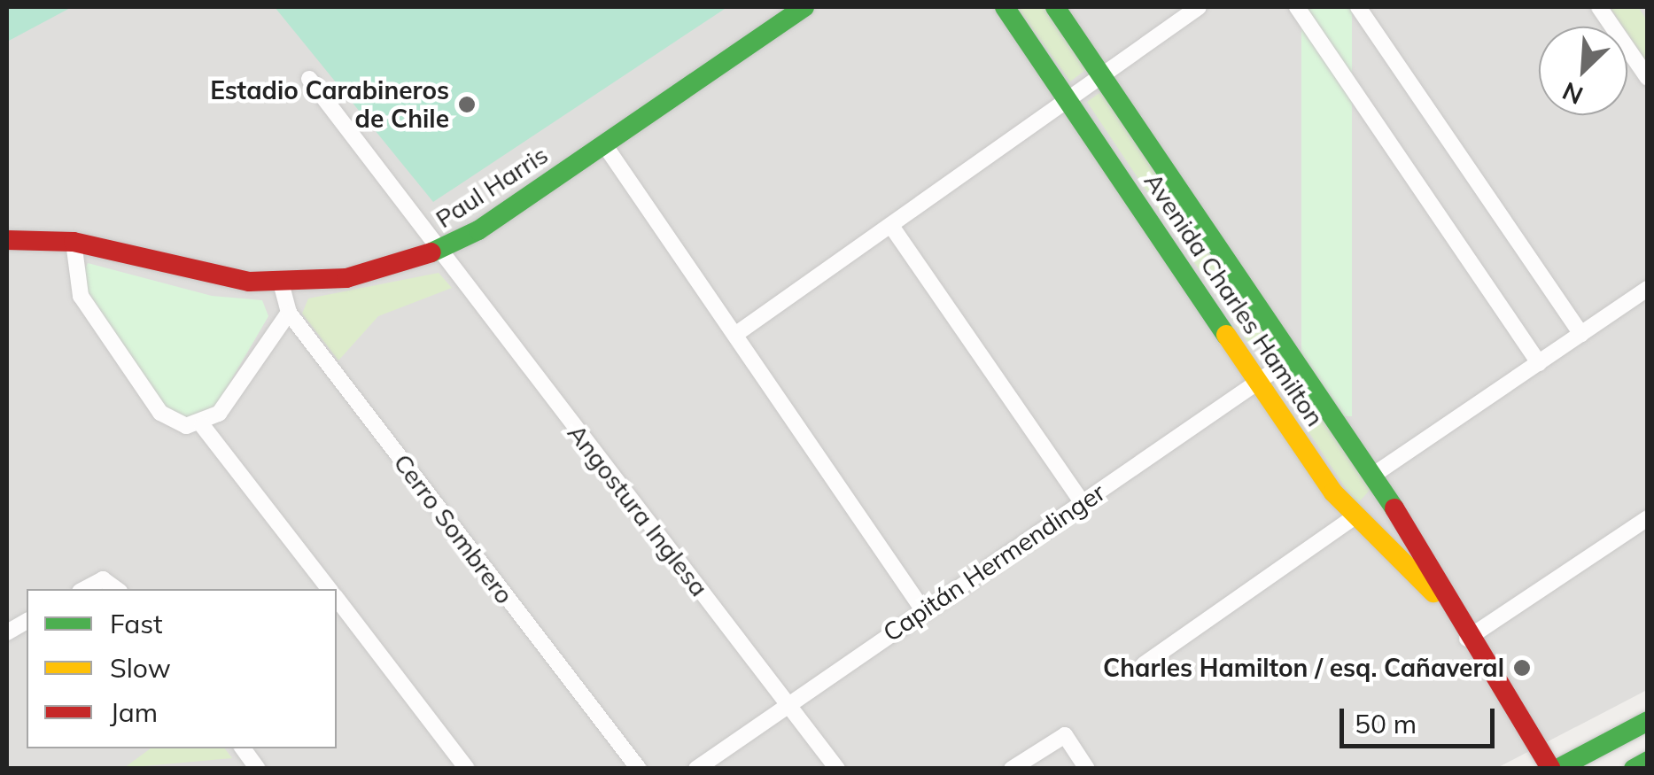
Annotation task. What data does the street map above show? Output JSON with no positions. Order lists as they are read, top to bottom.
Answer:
{
  "streets": {
    "main road": ["Paul Harris", "Avenida Charles Hamilton"],
    "street": ["Angostura Inglesa", "Cerro Sombrero", "Capitán Hermendinger"]
  },
  "crossings": [
    ["Paul Harris", "Angostura Inglesa"],
    ["Paul Harris", "Cerro Sombrero"],
    ["Avenida Charles Hamilton", "Capitán Hermendinger"],
    ["Angostura Inglesa", "Capitán Hermendinger"]
  ],
  "places": ["Estadio Carabineros de Chile", "Charles Hamilton / esq. Cañaveral"],
  "legend": ["Fast", "Slow", "Jam"],
  "scale_bar": "50 m",
  "north": "bottom left"
}
